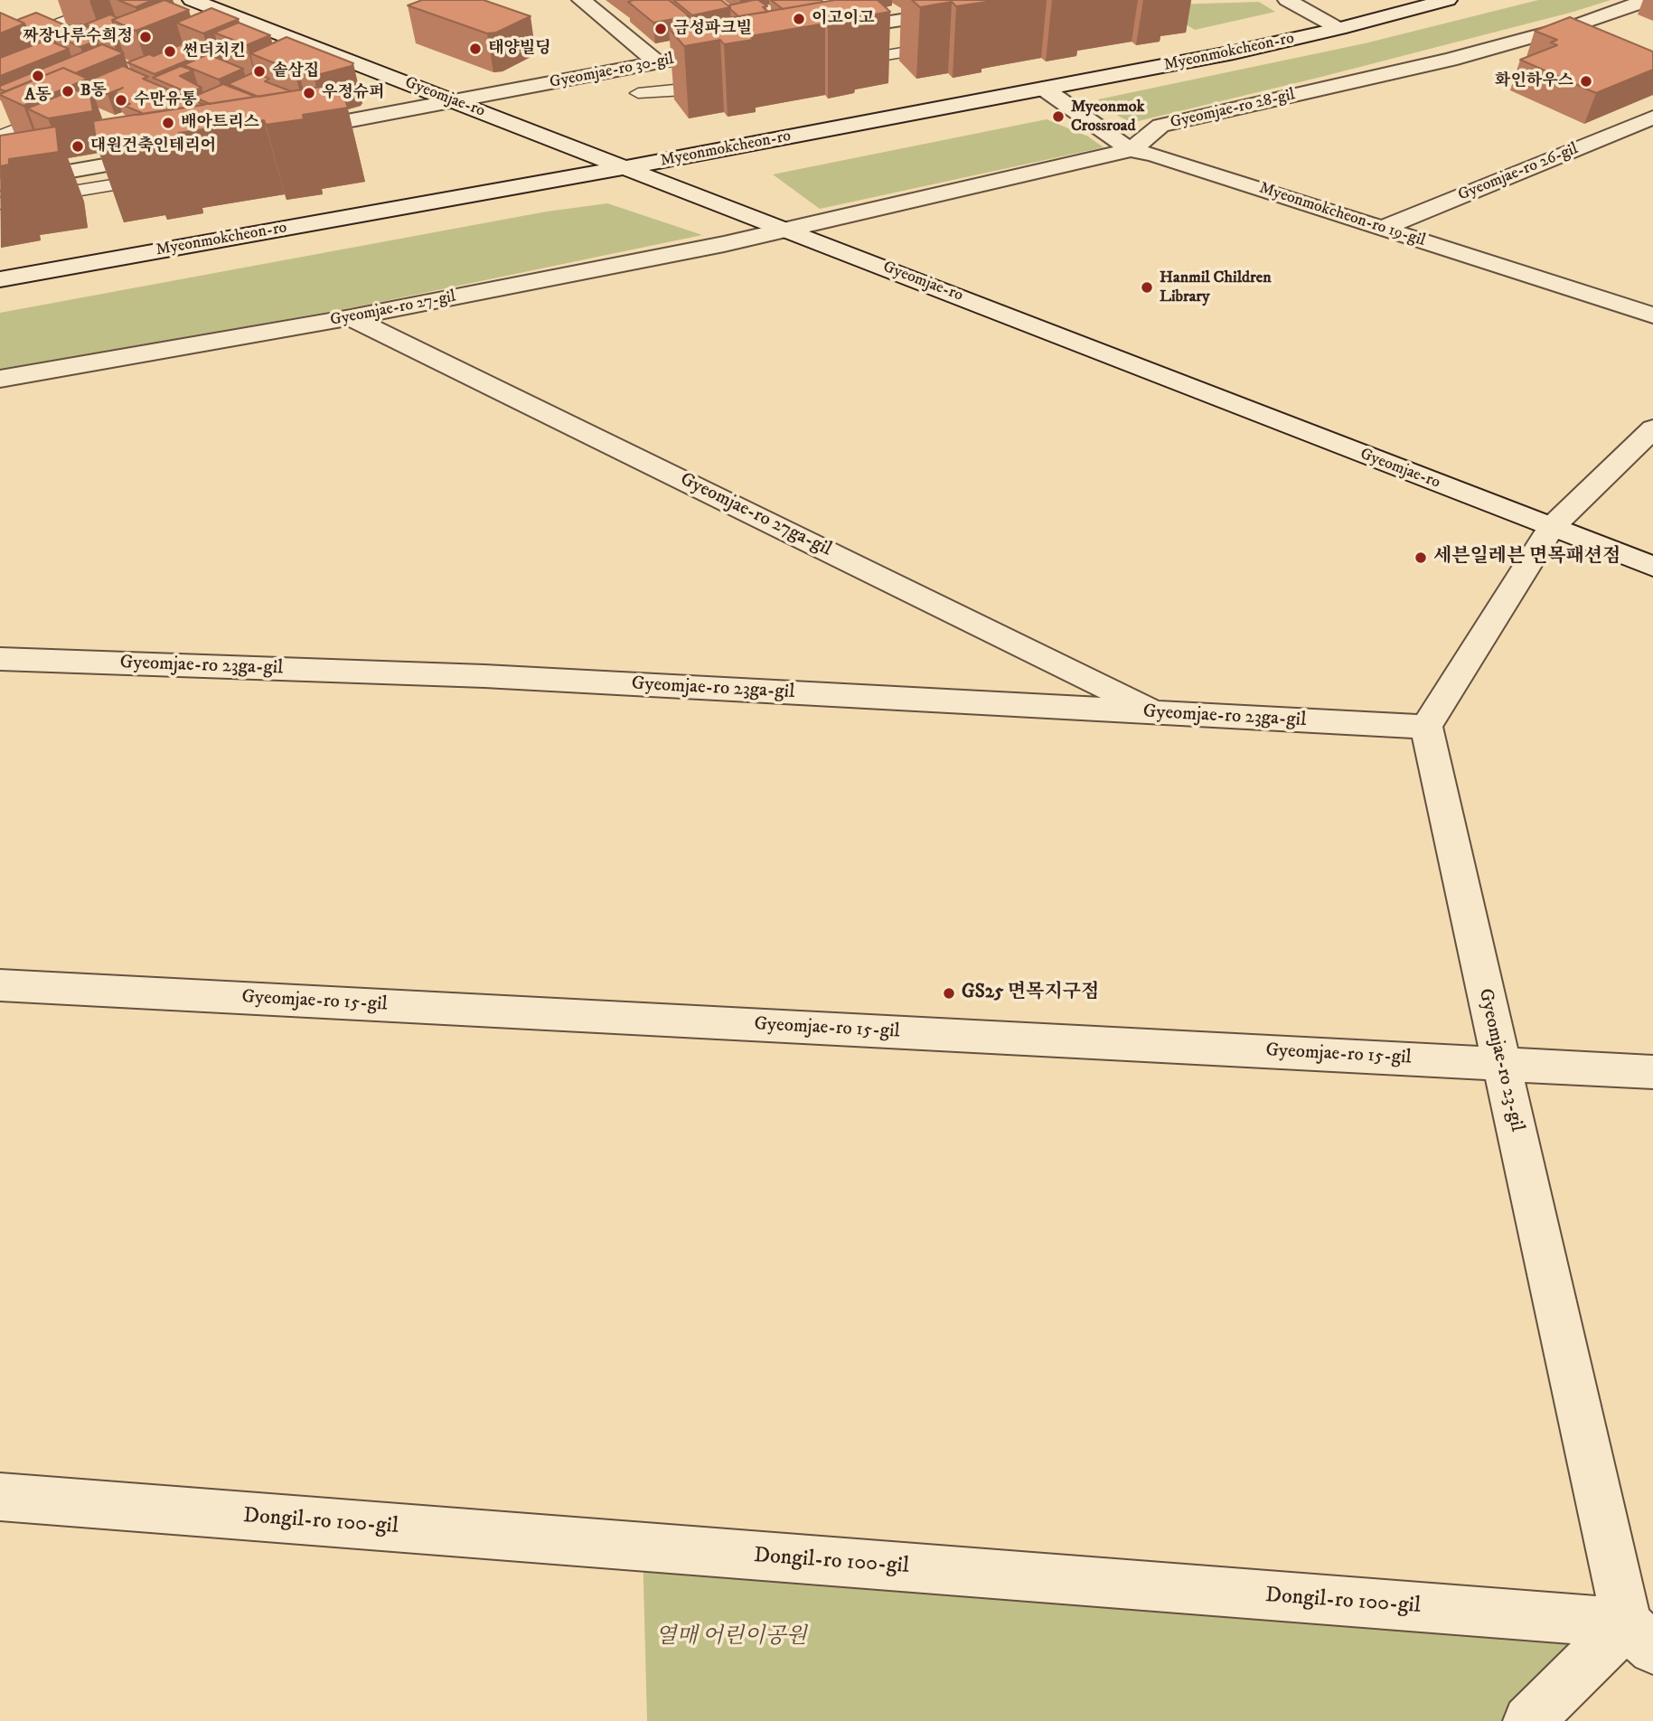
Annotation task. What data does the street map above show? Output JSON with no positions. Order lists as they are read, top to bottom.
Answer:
{
  "streets": {
    "street": [
      "Myeonmokcheon-ro",
      "Gyeomjae-ro 30-gil",
      "Gyeomjae-ro",
      "Gyeomjae-ro 28-gil",
      "Gyeomjae-ro 26-gil",
      "Myeonmokcheon-ro 19-gil",
      "Gyeomjae-ro 27-gil",
      "Gyeomjae-ro 27ga-gil",
      "Gyeomjae-ro 23ga-gil",
      "Gyeomjae-ro 15-gil",
      "Gyeomjae-ro 23-gil",
      "Dongil-ro 100-gil"
    ]
  },
  "crossings": [
    ["Myeonmokcheon-ro", "Gyeomjae-ro"],
    ["Myeonmokcheon-ro", "Myeonmokcheon-ro 19-gil"],
    ["Gyeomjae-ro 30-gil", "Gyeomjae-ro"],
    ["Gyeomjae-ro", "Gyeomjae-ro 28-gil"],
    ["Gyeomjae-ro", "Gyeomjae-ro 27-gil"],
    ["Gyeomjae-ro 28-gil", "Myeonmokcheon-ro 19-gil"],
    ["Gyeomjae-ro 28-gil", "Gyeomjae-ro 27-gil"],
    ["Gyeomjae-ro 26-gil", "Myeonmokcheon-ro 19-gil"],
    ["Gyeomjae-ro 27-gil", "Gyeomjae-ro 27ga-gil"],
    ["Gyeomjae-ro 27ga-gil", "Gyeomjae-ro 23ga-gil"],
    ["Gyeomjae-ro 23ga-gil", "Gyeomjae-ro 23-gil"],
    ["Gyeomjae-ro 15-gil", "Gyeomjae-ro 23-gil"],
    ["Gyeomjae-ro 23-gil", "Dongil-ro 100-gil"]
  ],
  "parks": ["열매 어린이공원"],
  "places": [
    "이고이고",
    "금성파크빌",
    "짜장나루수희정",
    "태양빌딩",
    "썬더치킨",
    "솥삼집",
    "A동",
    "화인하우스",
    "B동",
    "우정슈퍼",
    "수만유통",
    "Myeonmok Crossroad",
    "배아트리스",
    "대원건축인테리어",
    "Hanmil Children Library",
    "세븐일레븐 면목패션점",
    "GS25 면목지구점"
  ]
}
